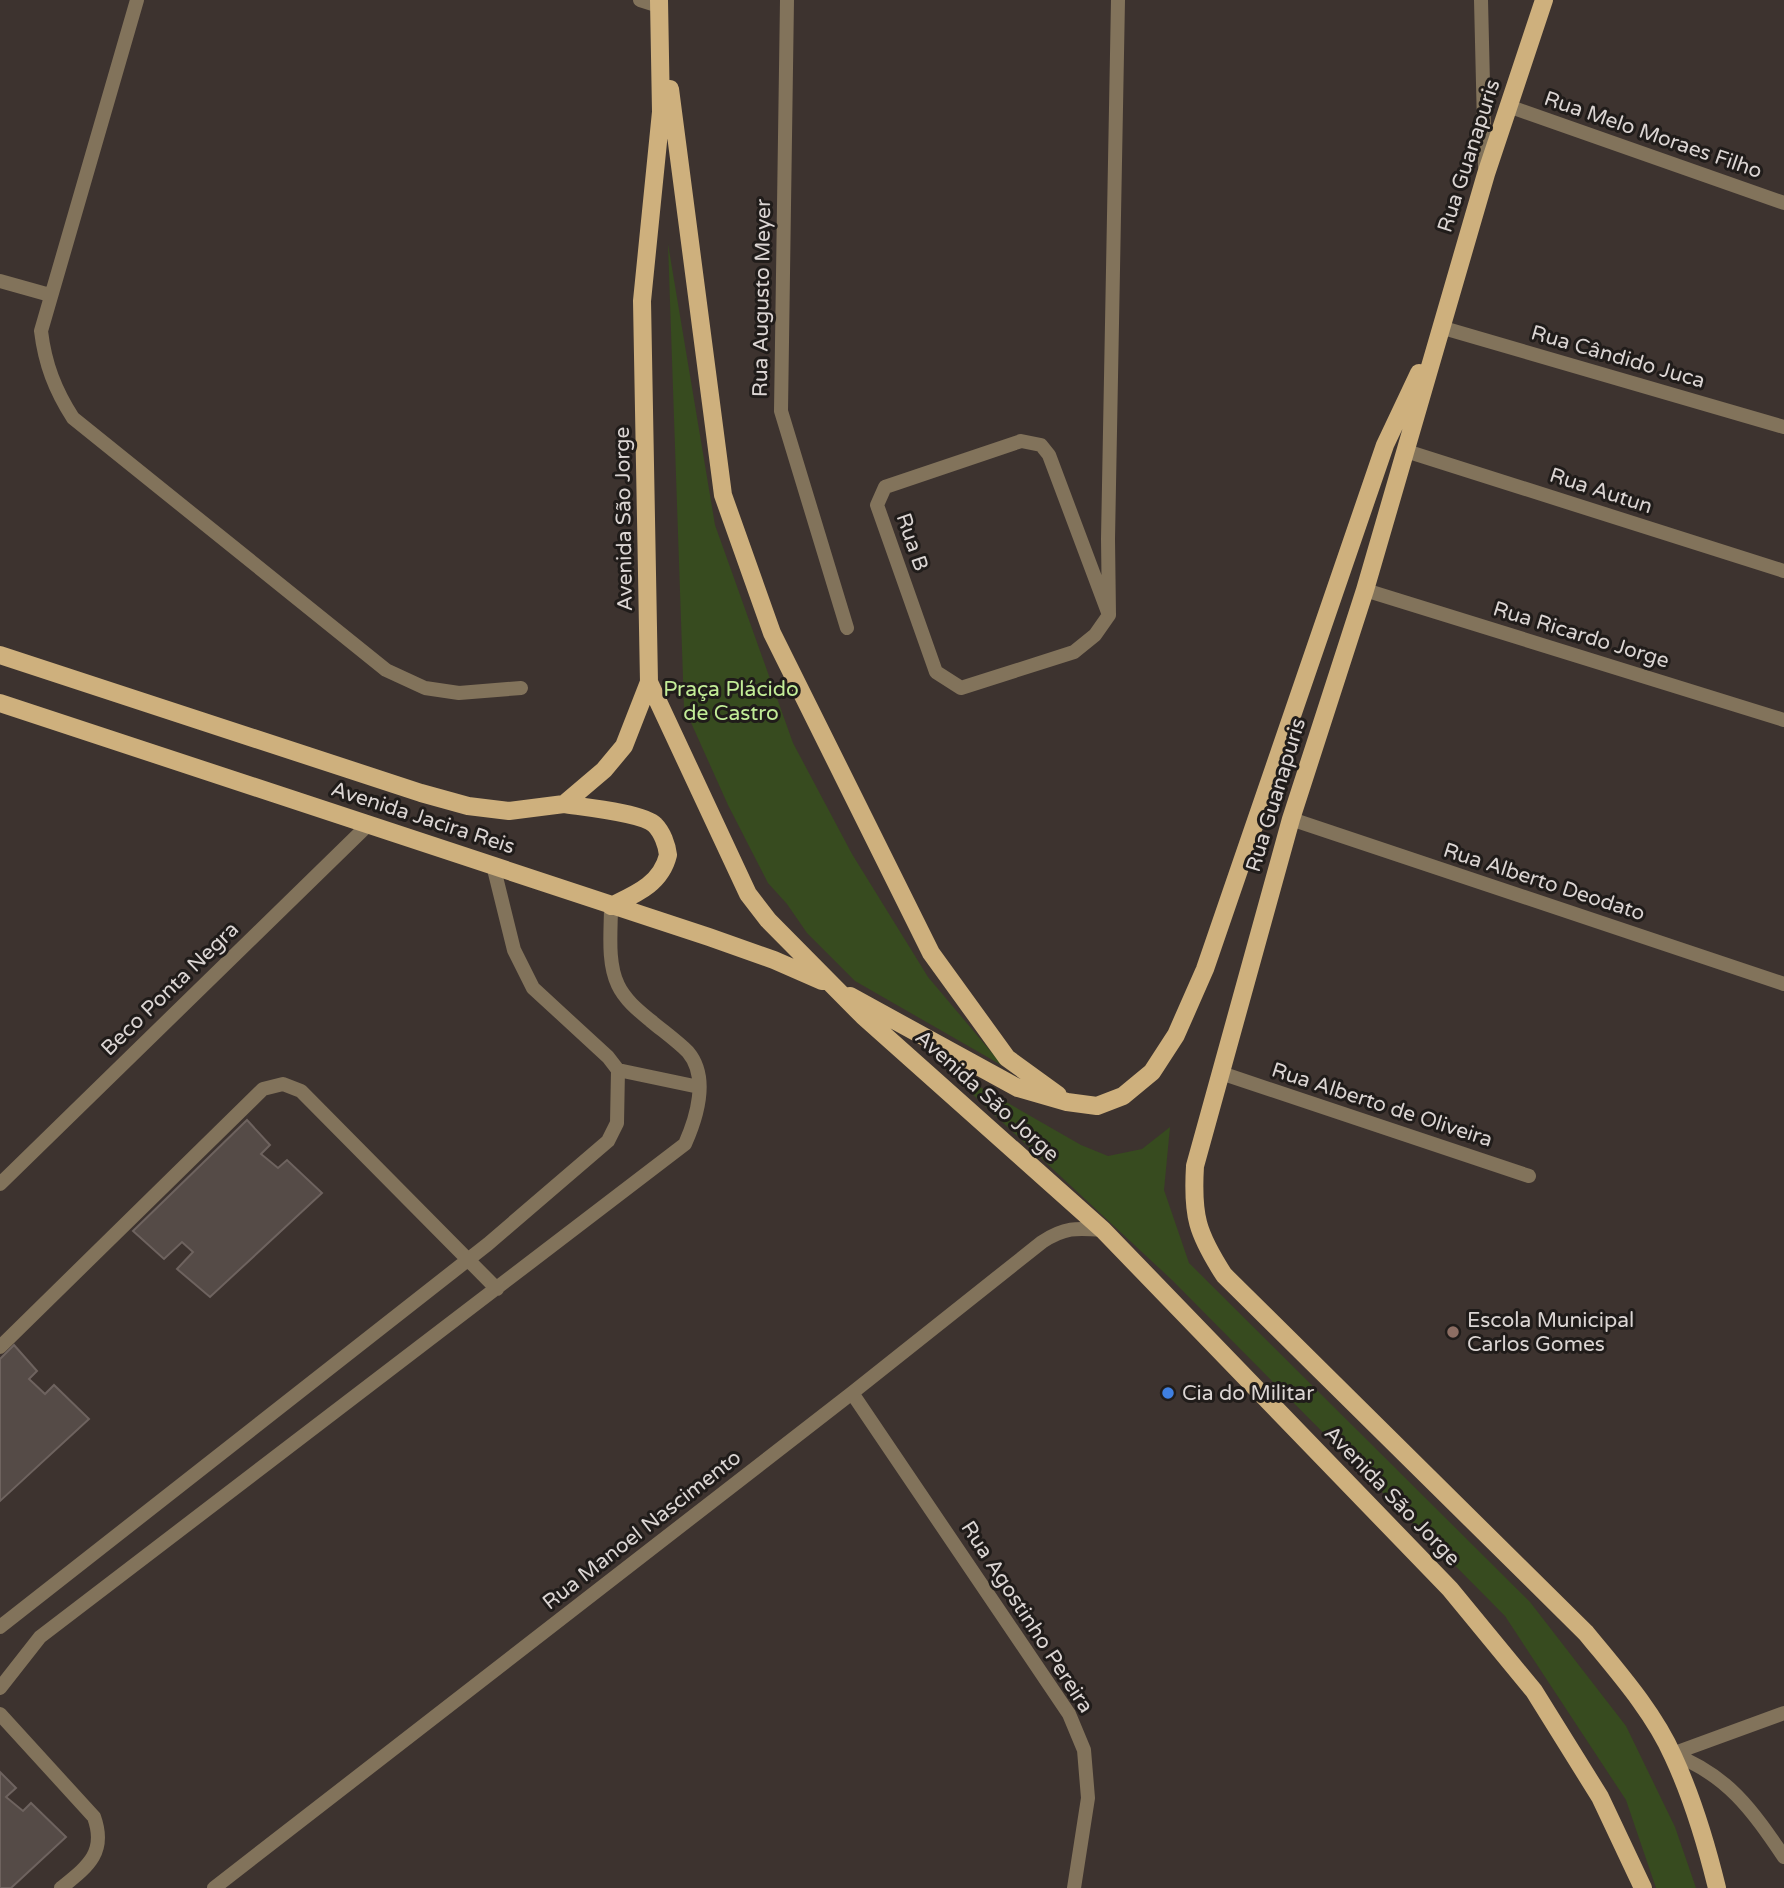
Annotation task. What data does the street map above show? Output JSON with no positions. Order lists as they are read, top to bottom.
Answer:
{
  "streets": {
    "main road": ["Rua Guanapuris", "Avenida São Jorge", "Avenida Jacira Reis"],
    "street": [
      "Rua Melo Moraes Filho",
      "Rua Augusto Meyer",
      "Rua Cândido Juca",
      "Rua Autun",
      "Rua B",
      "Rua Ricardo Jorge",
      "Rua Alberto Deodato",
      "Beco Ponta Negra",
      "Rua Alberto de Oliveira",
      "Rua Manoel Nascimento",
      "Rua Agostinho Pereira"
    ]
  },
  "crossings": [
    ["Rua Melo Moraes Filho", "Rua Guanapuris"],
    ["Rua Guanapuris", "Rua Cândido Juca"],
    ["Rua Guanapuris", "Rua Autun"],
    ["Rua Guanapuris", "Avenida São Jorge"],
    ["Rua Guanapuris", "Rua Ricardo Jorge"],
    ["Rua Guanapuris", "Rua Alberto Deodato"],
    ["Rua Guanapuris", "Rua Alberto de Oliveira"],
    ["Avenida São Jorge", "Avenida Jacira Reis"],
    ["Avenida São Jorge", "Rua Manoel Nascimento"],
    ["Avenida Jacira Reis", "Beco Ponta Negra"],
    ["Rua Manoel Nascimento", "Rua Agostinho Pereira"]
  ],
  "parks": ["Praça Plácido de Castro"],
  "places": ["Escola Municipal Carlos Gomes", "Cia do Militar"]
}
